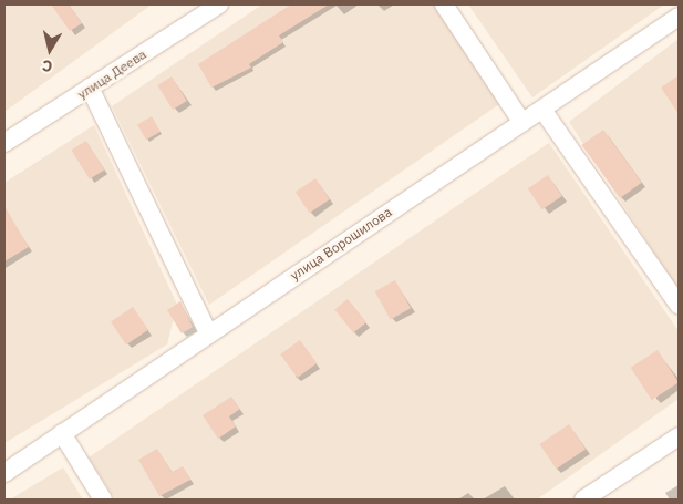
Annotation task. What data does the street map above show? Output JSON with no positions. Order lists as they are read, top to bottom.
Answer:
{
  "streets": {
    "street": ["улица Деева", "улица Ворошилова"]
  },
  "north": "bottom"
}
